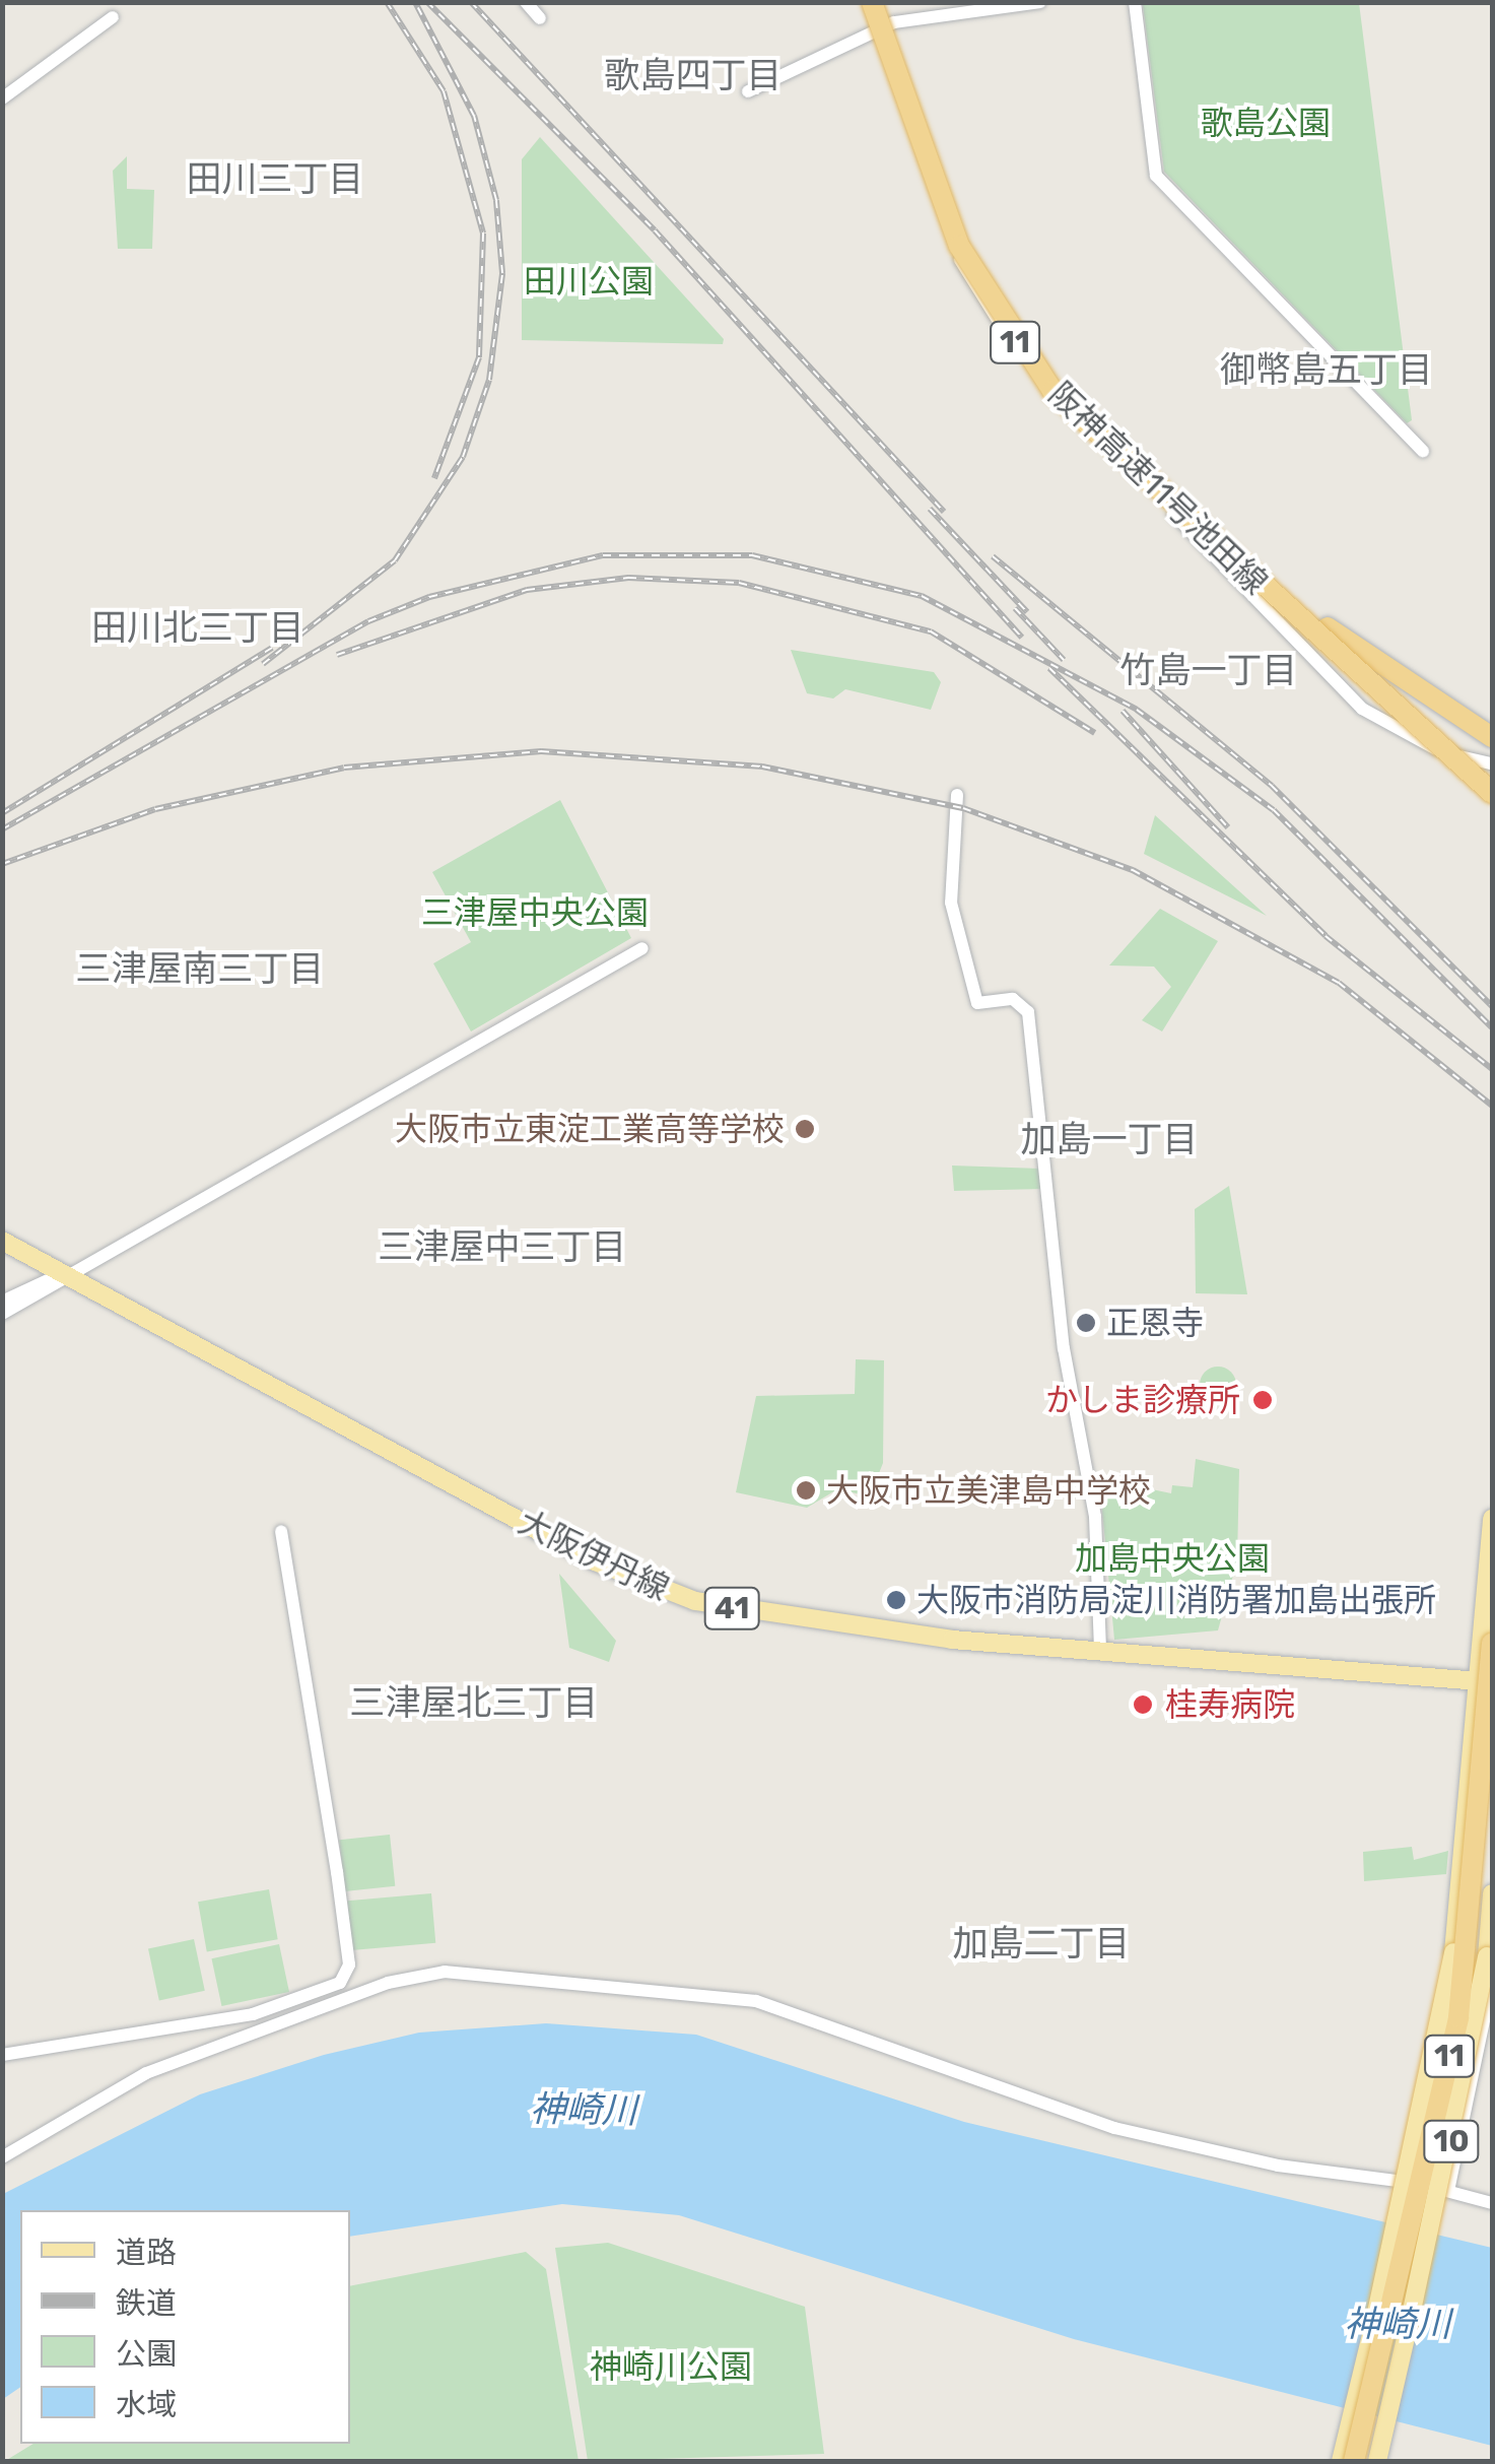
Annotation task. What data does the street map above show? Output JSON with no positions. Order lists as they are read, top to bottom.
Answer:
{
  "streets": {
    "highway": ["11", "阪神高速11号池田線"],
    "main road": ["大阪伊丹線", "41", "10"]
  },
  "crossings": [
    ["11", "阪神高速11号池田線"],
    ["11", "10"],
    ["大阪伊丹線", "10"]
  ],
  "districts": [
    "歌島四丁目",
    "田川三丁目",
    "御幣島五丁目",
    "田川北三丁目",
    "竹島一丁目",
    "三津屋南三丁目",
    "加島一丁目",
    "三津屋中三丁目",
    "三津屋北三丁目",
    "加島二丁目"
  ],
  "water": ["神崎川"],
  "parks": [
    "歌島公園",
    "田川公園",
    "三津屋中央公園",
    "加島中央公園",
    "神崎川公園"
  ],
  "places": [
    "大阪市立東淀工業高等学校",
    "正恩寺",
    "かしま診療所",
    "大阪市立美津島中学校",
    "大阪市消防局淀川消防署加島出張所",
    "桂寿病院"
  ],
  "legend": [
    "道路",
    "鉄道",
    "公園",
    "水域"
  ]
}
